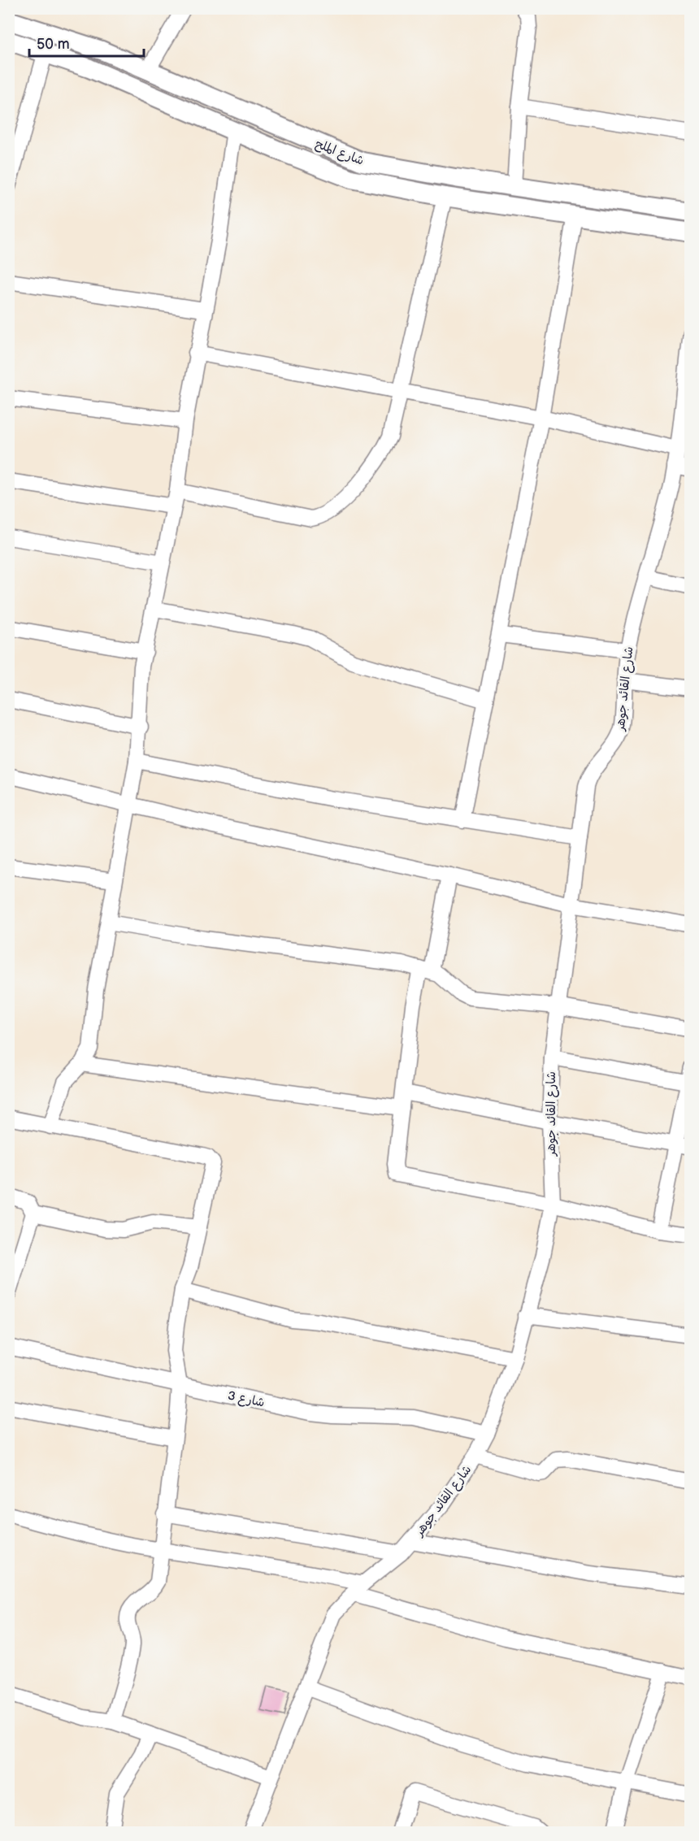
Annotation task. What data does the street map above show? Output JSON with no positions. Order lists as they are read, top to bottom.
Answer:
{
  "streets": {
    "street": ["شارع الملح", "شارع القائد جوهر", "شارع 3"]
  },
  "crossings": [
    ["شارع القائد جوهر", "شارع 3"]
  ],
  "scale_bar": "50 m"
}
